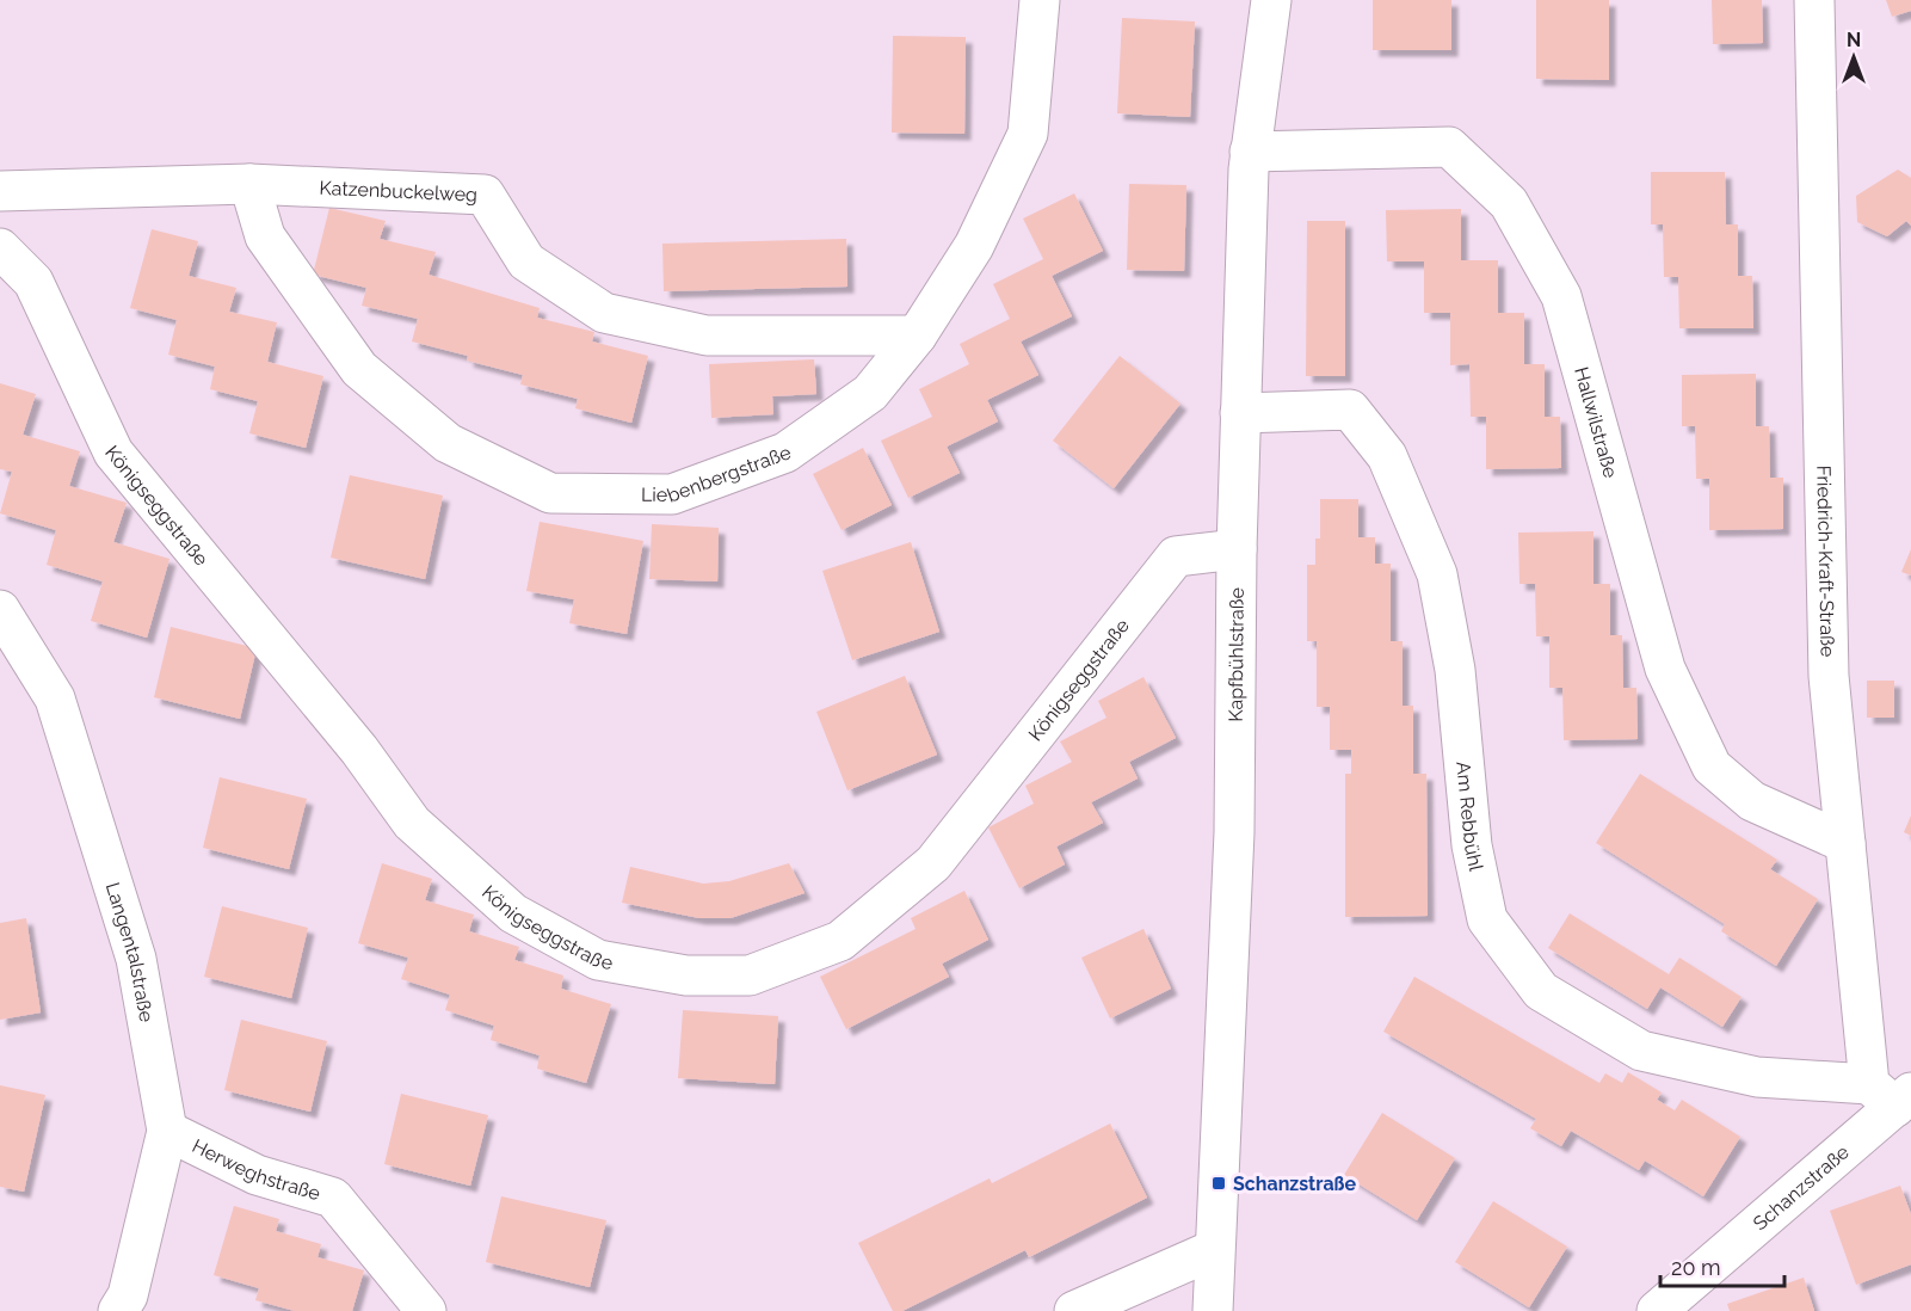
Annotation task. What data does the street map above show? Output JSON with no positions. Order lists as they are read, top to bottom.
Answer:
{
  "streets": {
    "street": [
      "Katzenbuckelweg",
      "Hallwilstraße",
      "Liebenbergstraße",
      "Königseggstraße",
      "Friedrich-Kraft-Straße",
      "Kapfbühlstraße",
      "Am Rebbühl",
      "Langentalstraße",
      "Herweghstraße",
      "Schanzstraße"
    ]
  },
  "crossings": [
    ["Katzenbuckelweg", "Liebenbergstraße"],
    ["Hallwilstraße", "Friedrich-Kraft-Straße"],
    ["Hallwilstraße", "Kapfbühlstraße"],
    ["Königseggstraße", "Kapfbühlstraße"],
    ["Friedrich-Kraft-Straße", "Am Rebbühl"],
    ["Friedrich-Kraft-Straße", "Schanzstraße"],
    ["Kapfbühlstraße", "Am Rebbühl"],
    ["Am Rebbühl", "Schanzstraße"],
    ["Langentalstraße", "Herweghstraße"]
  ],
  "places": {
    "transit": ["Schanzstraße"]
  },
  "scale_bar": "20 m",
  "north": "top"
}
